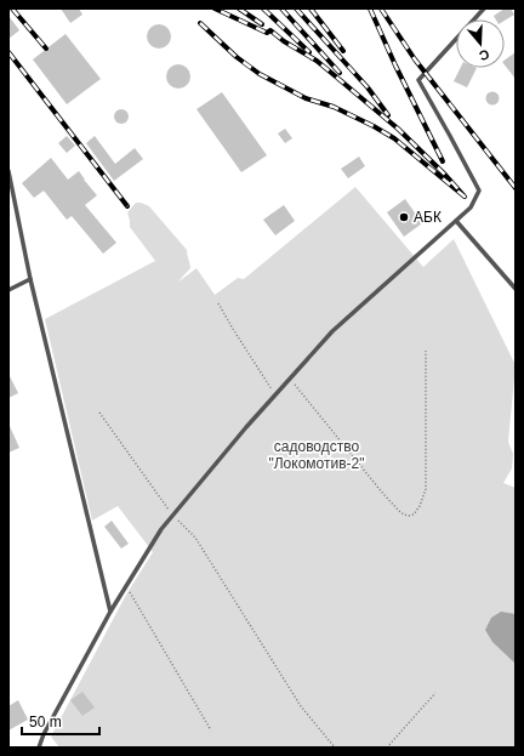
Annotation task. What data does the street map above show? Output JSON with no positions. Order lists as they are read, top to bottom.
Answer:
{
  "parks": ["садоводство \"Локомотив-2\""],
  "places": ["АБК"],
  "scale_bar": "50 m",
  "north": "bottom"
}
